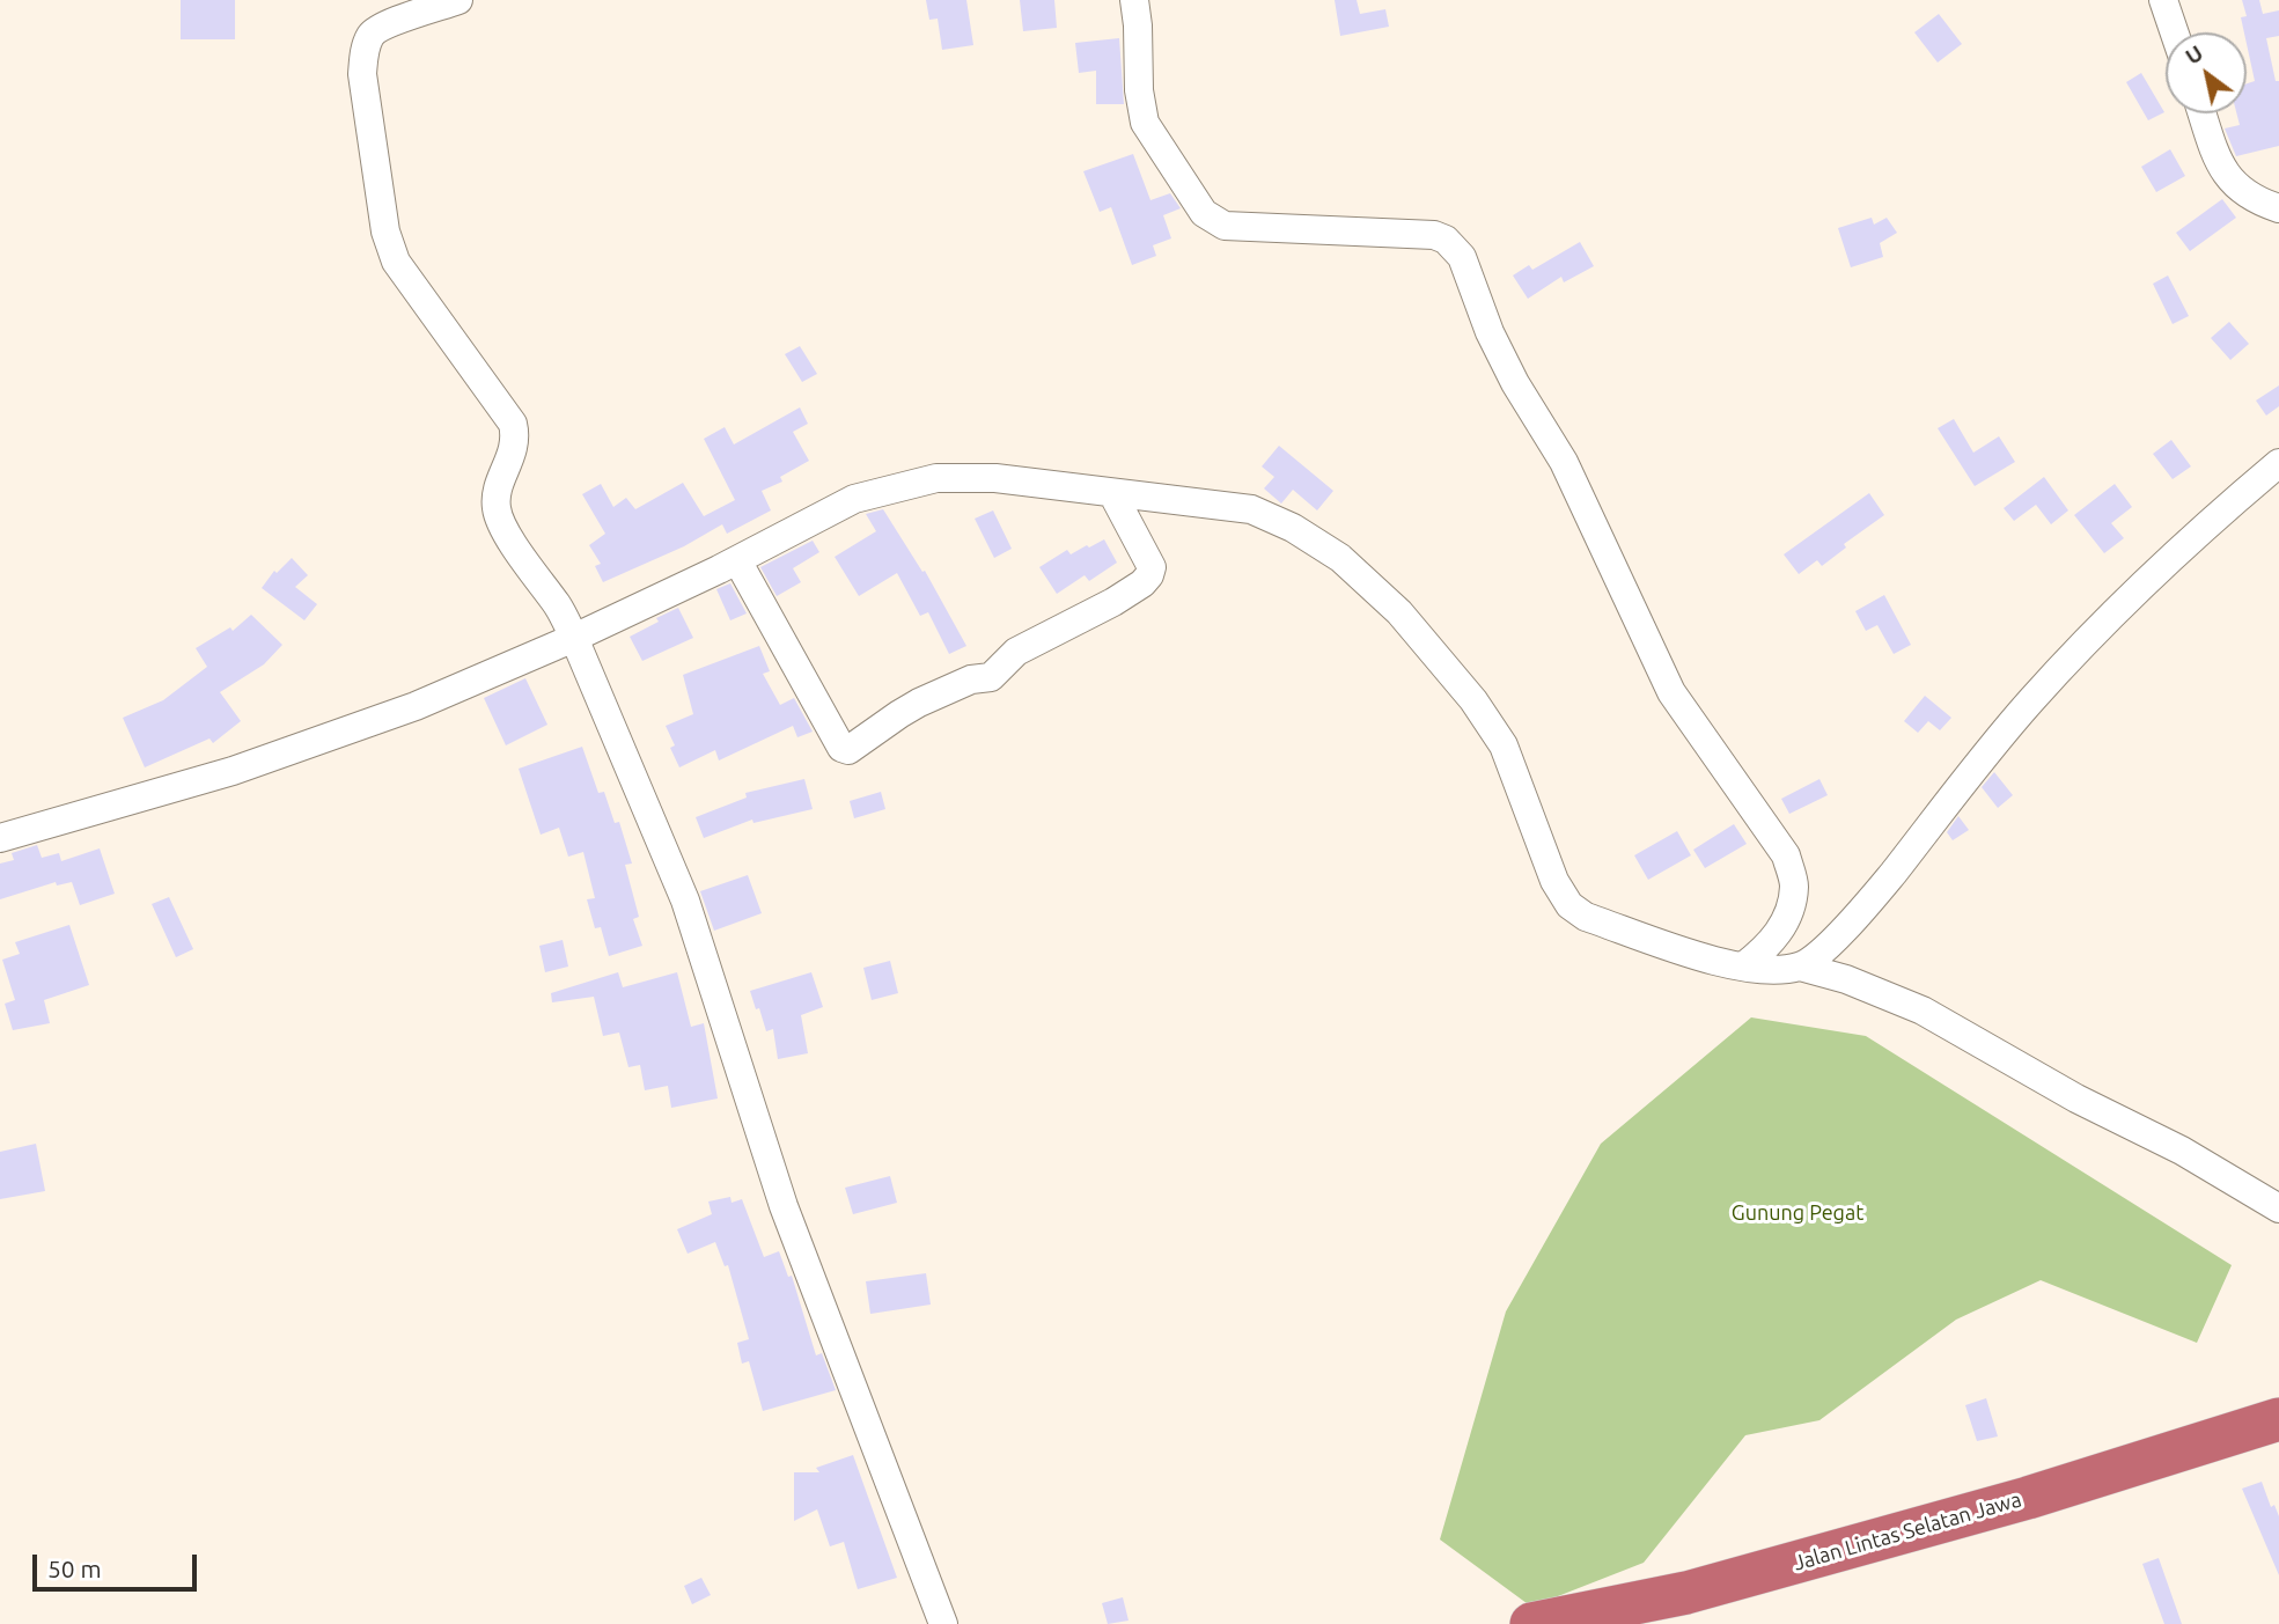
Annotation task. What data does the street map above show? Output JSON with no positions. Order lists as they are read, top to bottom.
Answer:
{
  "streets": {
    "highway": ["Jalan Lintas Selatan Jawa"]
  },
  "parks": ["Gunung Pegat"],
  "scale_bar": "50 m",
  "north": "top left"
}
